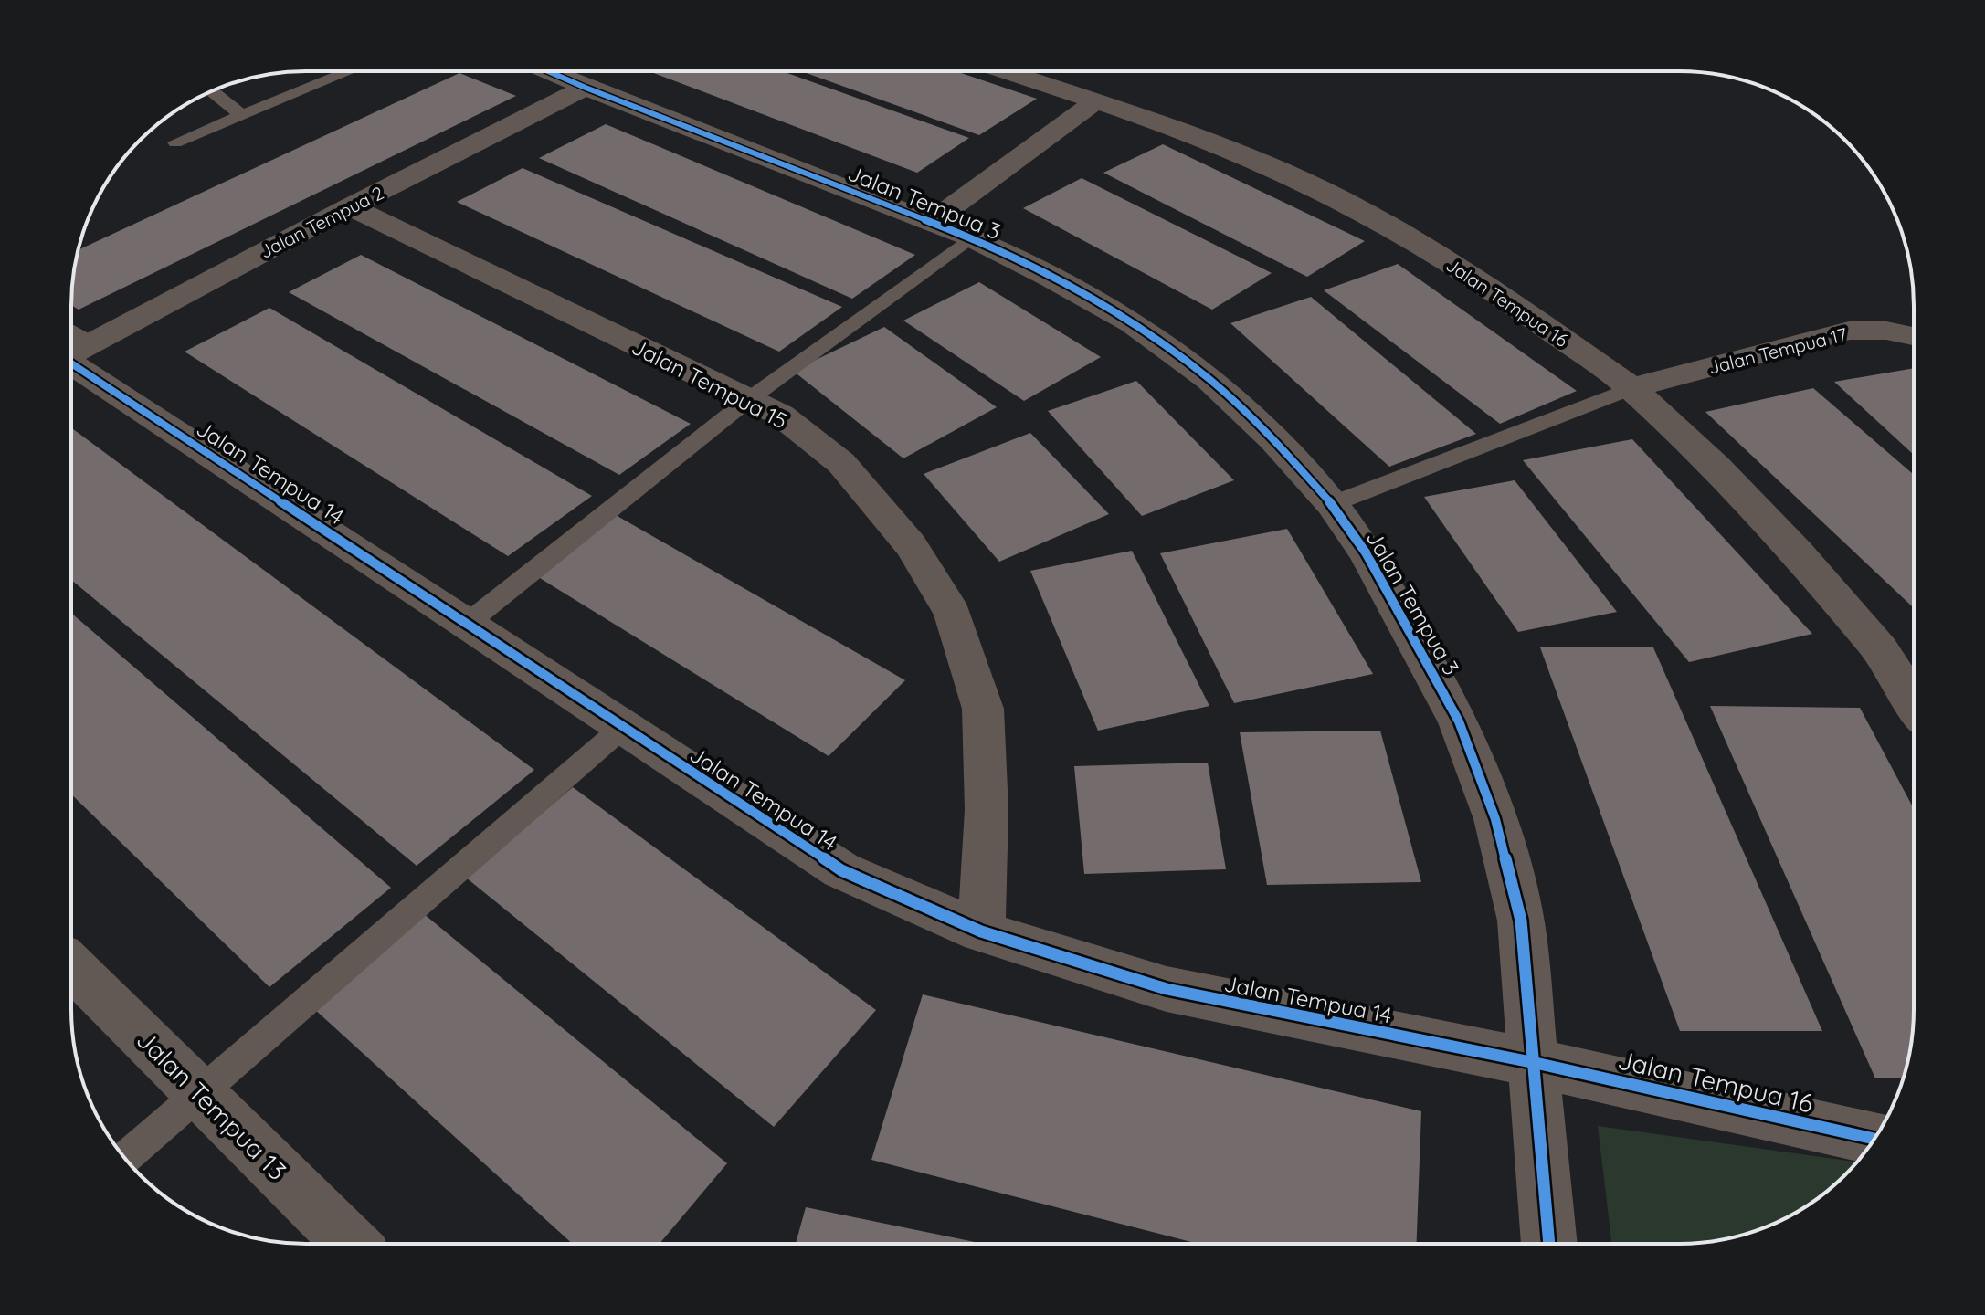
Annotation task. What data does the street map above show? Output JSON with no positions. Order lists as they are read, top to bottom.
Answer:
{
  "streets": {
    "street": [
      "Jalan Tempua 3",
      "Jalan Tempua 2",
      "Jalan Tempua 16",
      "Jalan Tempua 17",
      "Jalan Tempua 15",
      "Jalan Tempua 14",
      "Jalan Tempua 13"
    ]
  },
  "crossings": [
    ["Jalan Tempua 3", "Jalan Tempua 2"],
    ["Jalan Tempua 3", "Jalan Tempua 16"],
    ["Jalan Tempua 3", "Jalan Tempua 14"],
    ["Jalan Tempua 2", "Jalan Tempua 15"],
    ["Jalan Tempua 16", "Jalan Tempua 17"],
    ["Jalan Tempua 16", "Jalan Tempua 14"],
    ["Jalan Tempua 15", "Jalan Tempua 14"]
  ]
}
